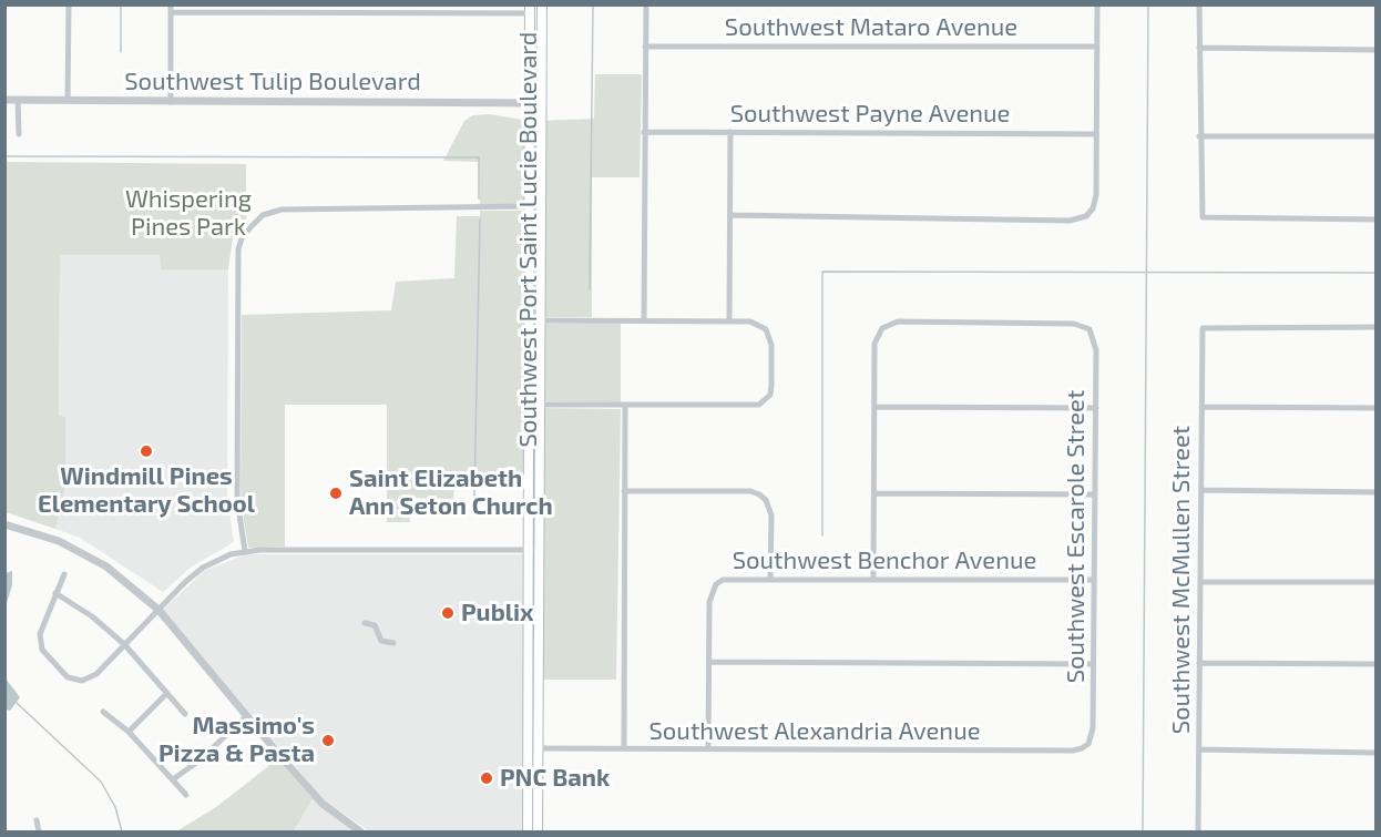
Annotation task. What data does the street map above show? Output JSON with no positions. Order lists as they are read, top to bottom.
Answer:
{
  "streets": {
    "main road": ["Southwest Port Saint Lucie Boulevard"],
    "street": [
      "Southwest Mataro Avenue",
      "Southwest Tulip Boulevard",
      "Southwest Payne Avenue",
      "Southwest Escarole Street",
      "Southwest Benchor Avenue",
      "Southwest McMullen Street",
      "Southwest Alexandria Avenue"
    ]
  },
  "crossings": [
    ["Southwest Tulip Boulevard", "Southwest Port Saint Lucie Boulevard"],
    ["Southwest Port Saint Lucie Boulevard", "Southwest Alexandria Avenue"],
    ["Southwest Escarole Street", "Southwest Benchor Avenue"],
    ["Southwest Escarole Street", "Southwest Alexandria Avenue"]
  ],
  "parks": ["Whispering Pines Park"],
  "places": [
    "Windmill Pines Elementary School",
    "Saint Elizabeth Ann Seton Church",
    "Publix",
    "Massimo's Pizza & Pasta",
    "PNC Bank"
  ]
}
